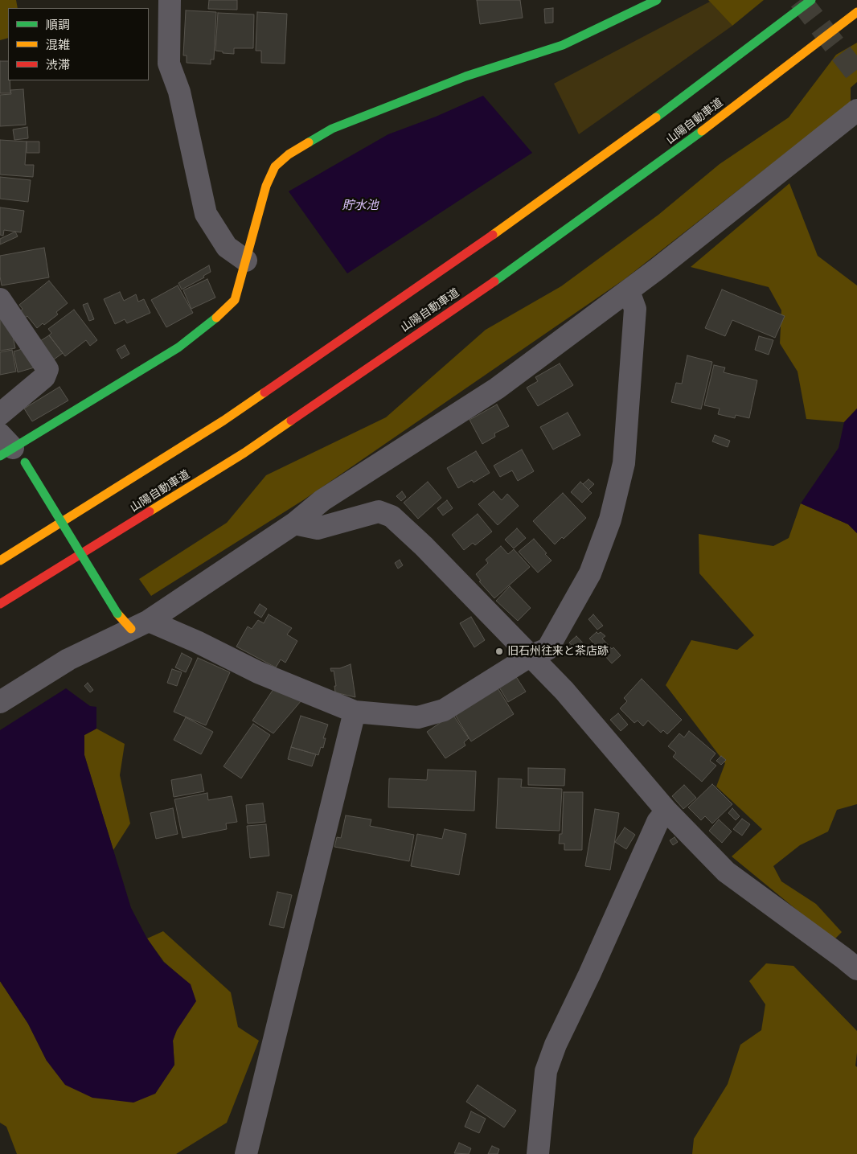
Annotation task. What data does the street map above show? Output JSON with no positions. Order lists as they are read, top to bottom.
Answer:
{
  "streets": {
    "main road": ["山陽自動車道"]
  },
  "water": ["貯水池"],
  "places": ["旧石州往来と茶店跡"],
  "legend": ["順調", "混雑", "渋滞"]
}
